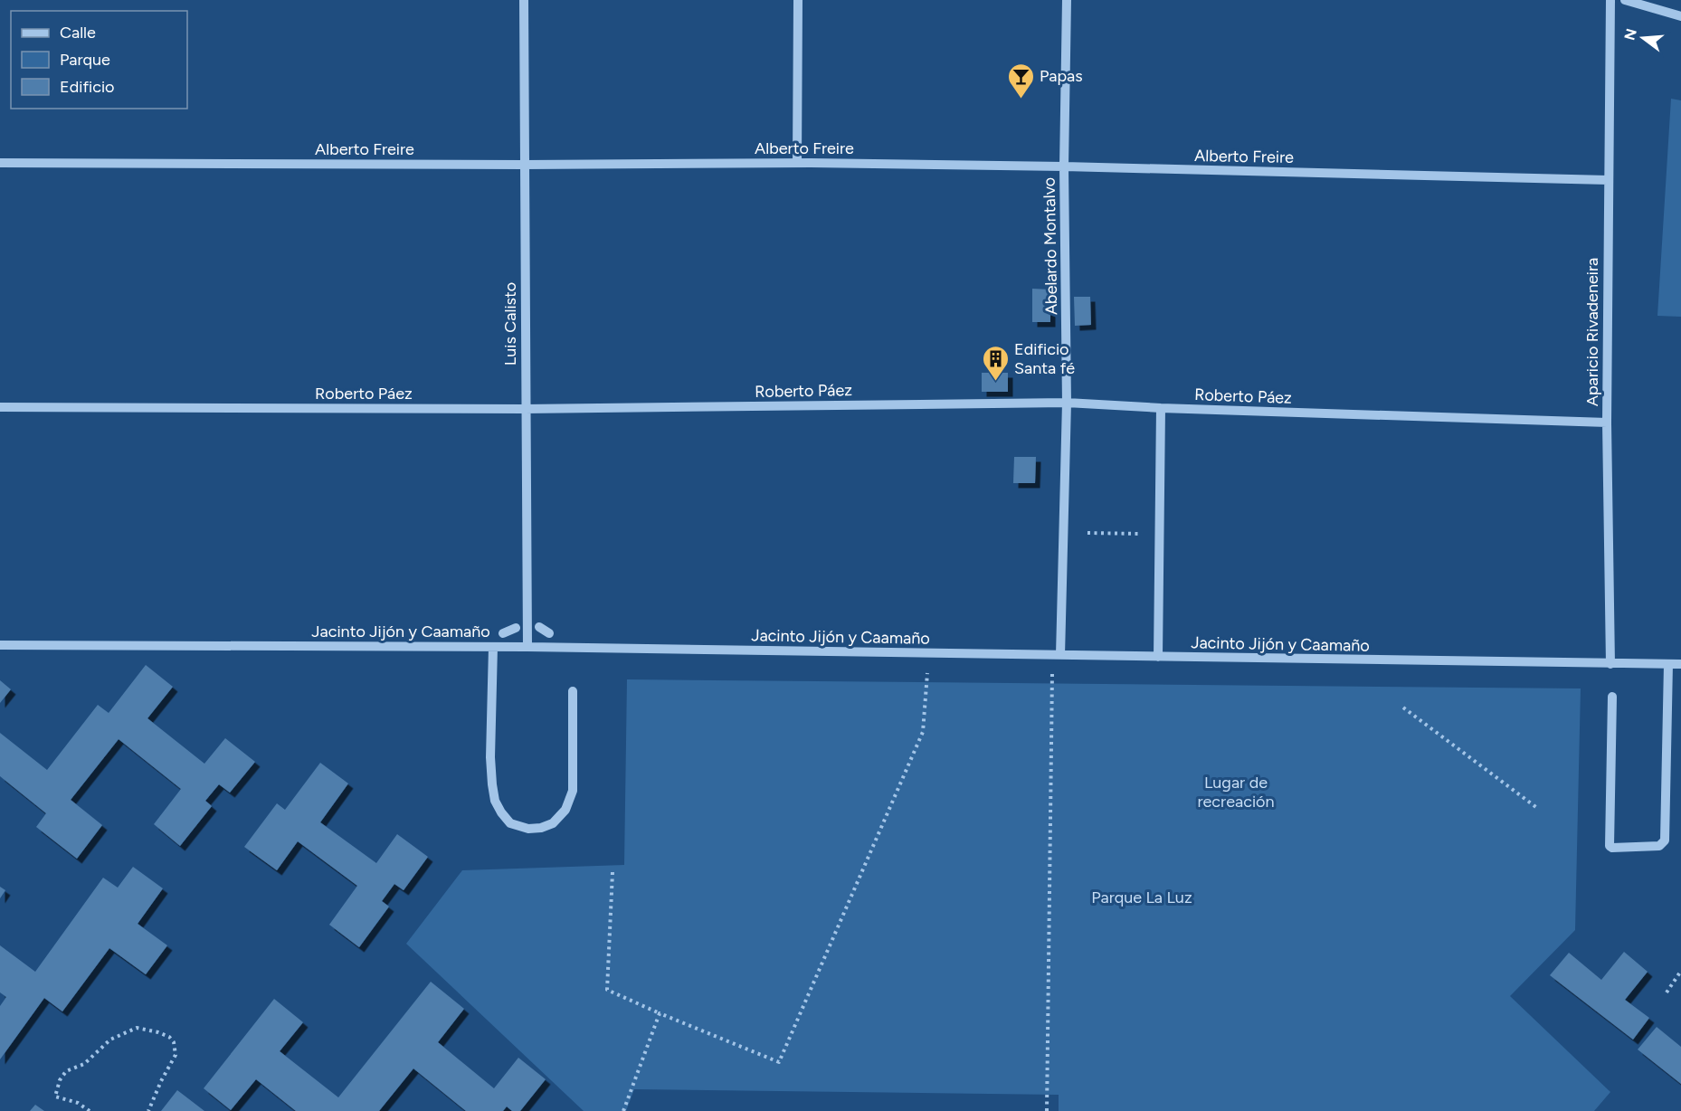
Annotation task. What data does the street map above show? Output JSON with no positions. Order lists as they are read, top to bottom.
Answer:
{
  "streets": {
    "street": [
      "Alberto Freire",
      "Abelardo Montalvo",
      "Luis Calisto",
      "Aparicio Rivadeneira",
      "Roberto Páez",
      "Jacinto Jijón y Caamaño"
    ]
  },
  "crossings": [
    ["Alberto Freire", "Abelardo Montalvo"],
    ["Alberto Freire", "Luis Calisto"],
    ["Alberto Freire", "Aparicio Rivadeneira"],
    ["Abelardo Montalvo", "Roberto Páez"],
    ["Abelardo Montalvo", "Jacinto Jijón y Caamaño"],
    ["Luis Calisto", "Roberto Páez"],
    ["Luis Calisto", "Jacinto Jijón y Caamaño"],
    ["Aparicio Rivadeneira", "Roberto Páez"],
    ["Aparicio Rivadeneira", "Jacinto Jijón y Caamaño"]
  ],
  "parks": ["Lugar de recreación", "Parque La Luz"],
  "places": {
    "bar": ["Papas"],
    "building": ["Edificio Santa fé"]
  },
  "legend": ["Calle", "Parque", "Edificio"],
  "north": "left"
}
